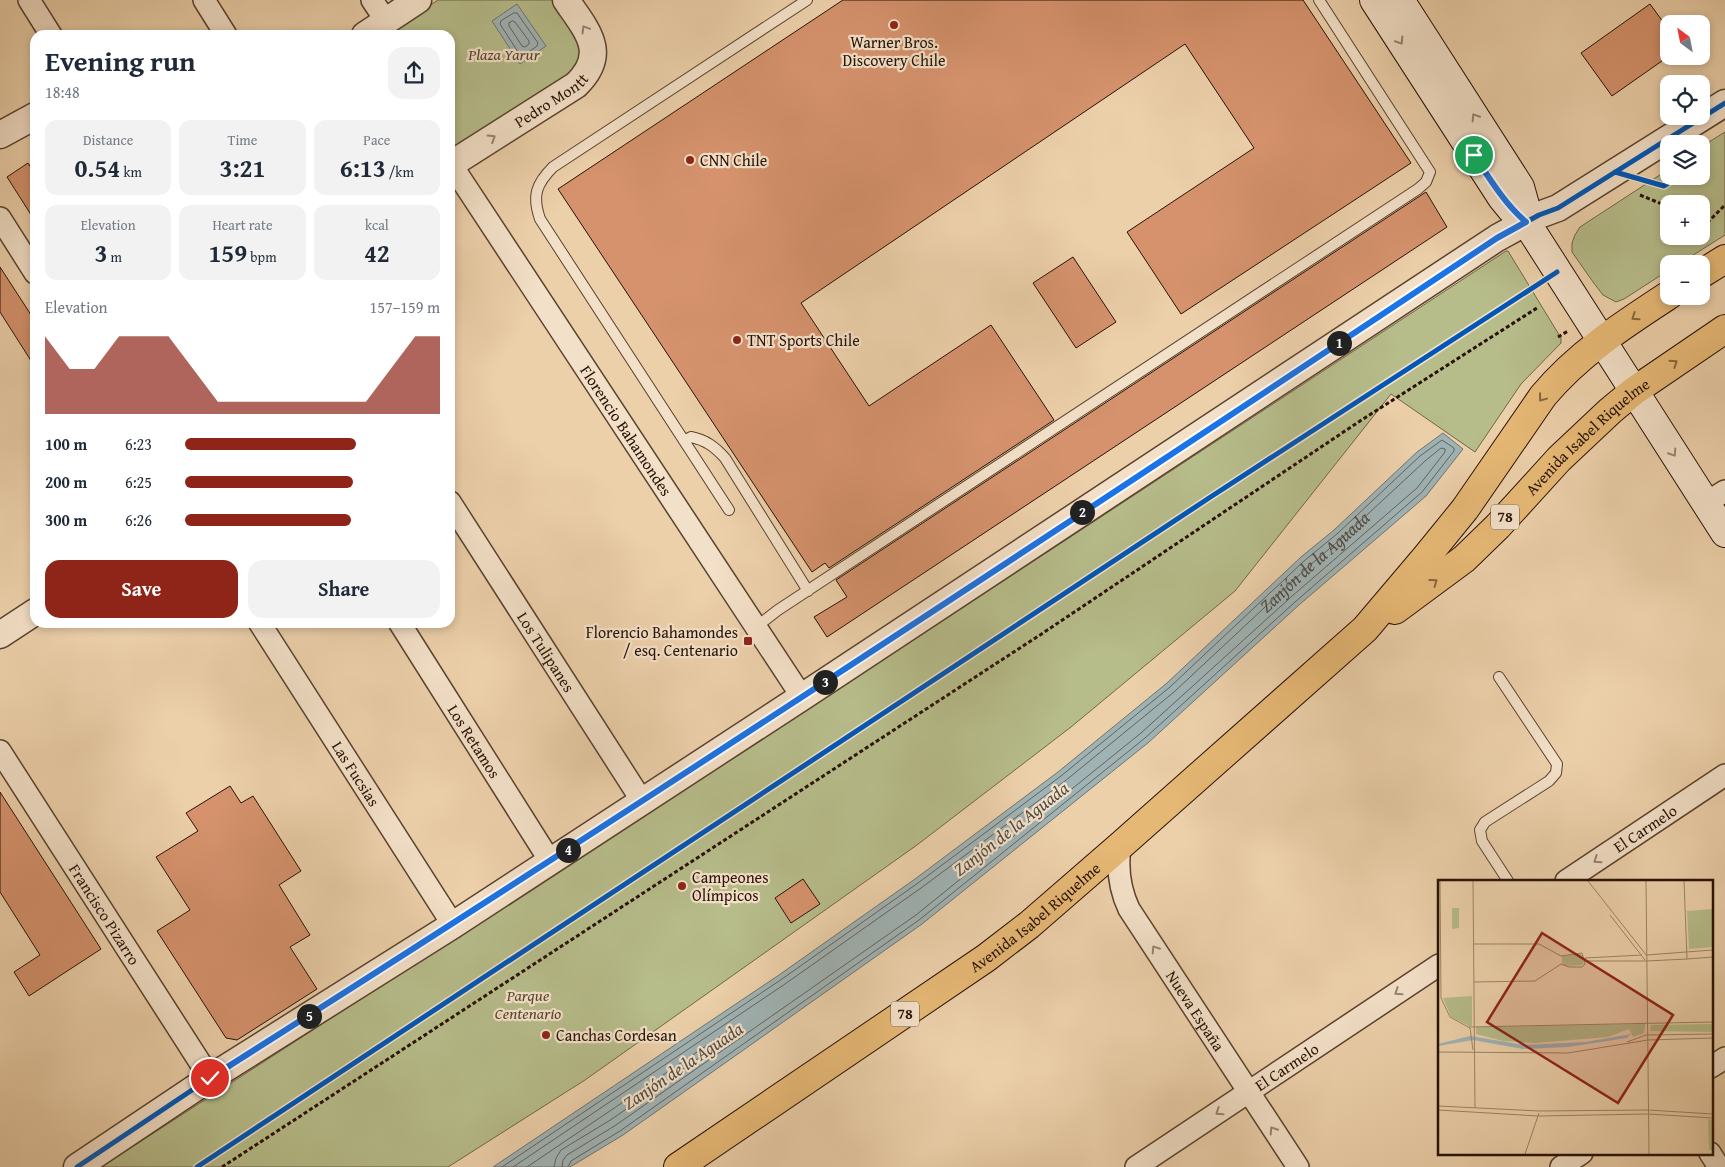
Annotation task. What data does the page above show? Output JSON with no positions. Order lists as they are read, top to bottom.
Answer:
{
  "streets": {
    "highway": ["Avenida Isabel Riquelme", "78"],
    "street": [
      "Pedro Montt",
      "Florencio Bahamondes",
      "Los Tulipanes",
      "Los Retamos",
      "Las Fucsias",
      "El Carmelo",
      "Francisco Pizarro",
      "Nueva España"
    ]
  },
  "crossings": [
    ["Avenida Isabel Riquelme", "Nueva España"],
    ["El Carmelo", "Nueva España"]
  ],
  "one_way": ["Pedro Montt", "El Carmelo", "Nueva España"],
  "water": ["Zanjón de la Aguada"],
  "parks": ["Plaza Yarur", "Parque Centenario"],
  "places": {
    "other": [
      "Warner Bros. Discovery Chile",
      "CNN Chile",
      "TNT Sports Chile",
      "Campeones Olímpicos",
      "Canchas Cordesan"
    ],
    "transit": ["Florencio Bahamondes / esq. Centenario"]
  },
  "north": "top left",
  "page": {
    "map_buttons": ["+", "−"],
    "heading": ["Evening run", "18:48"],
    "stats": [
      ["Distance", "0.54 km"],
      ["Time", "3:21"],
      ["Pace", "6:13 /km"],
      ["Elevation", "3 m"],
      ["Heart rate", "159 bpm"],
      ["kcal", "42"]
    ],
    "chart": ["Elevation", "157–159 m"],
    "pins": [
      "1",
      "2",
      "3",
      "4",
      "5"
    ],
    "list": [
      {
        "name": "100 m",
        "note": "6:23"
      },
      {
        "name": "200 m",
        "note": "6:25"
      },
      {
        "name": "300 m",
        "note": "6:26"
      }
    ],
    "buttons": ["Save", "Share"]
  }
}
